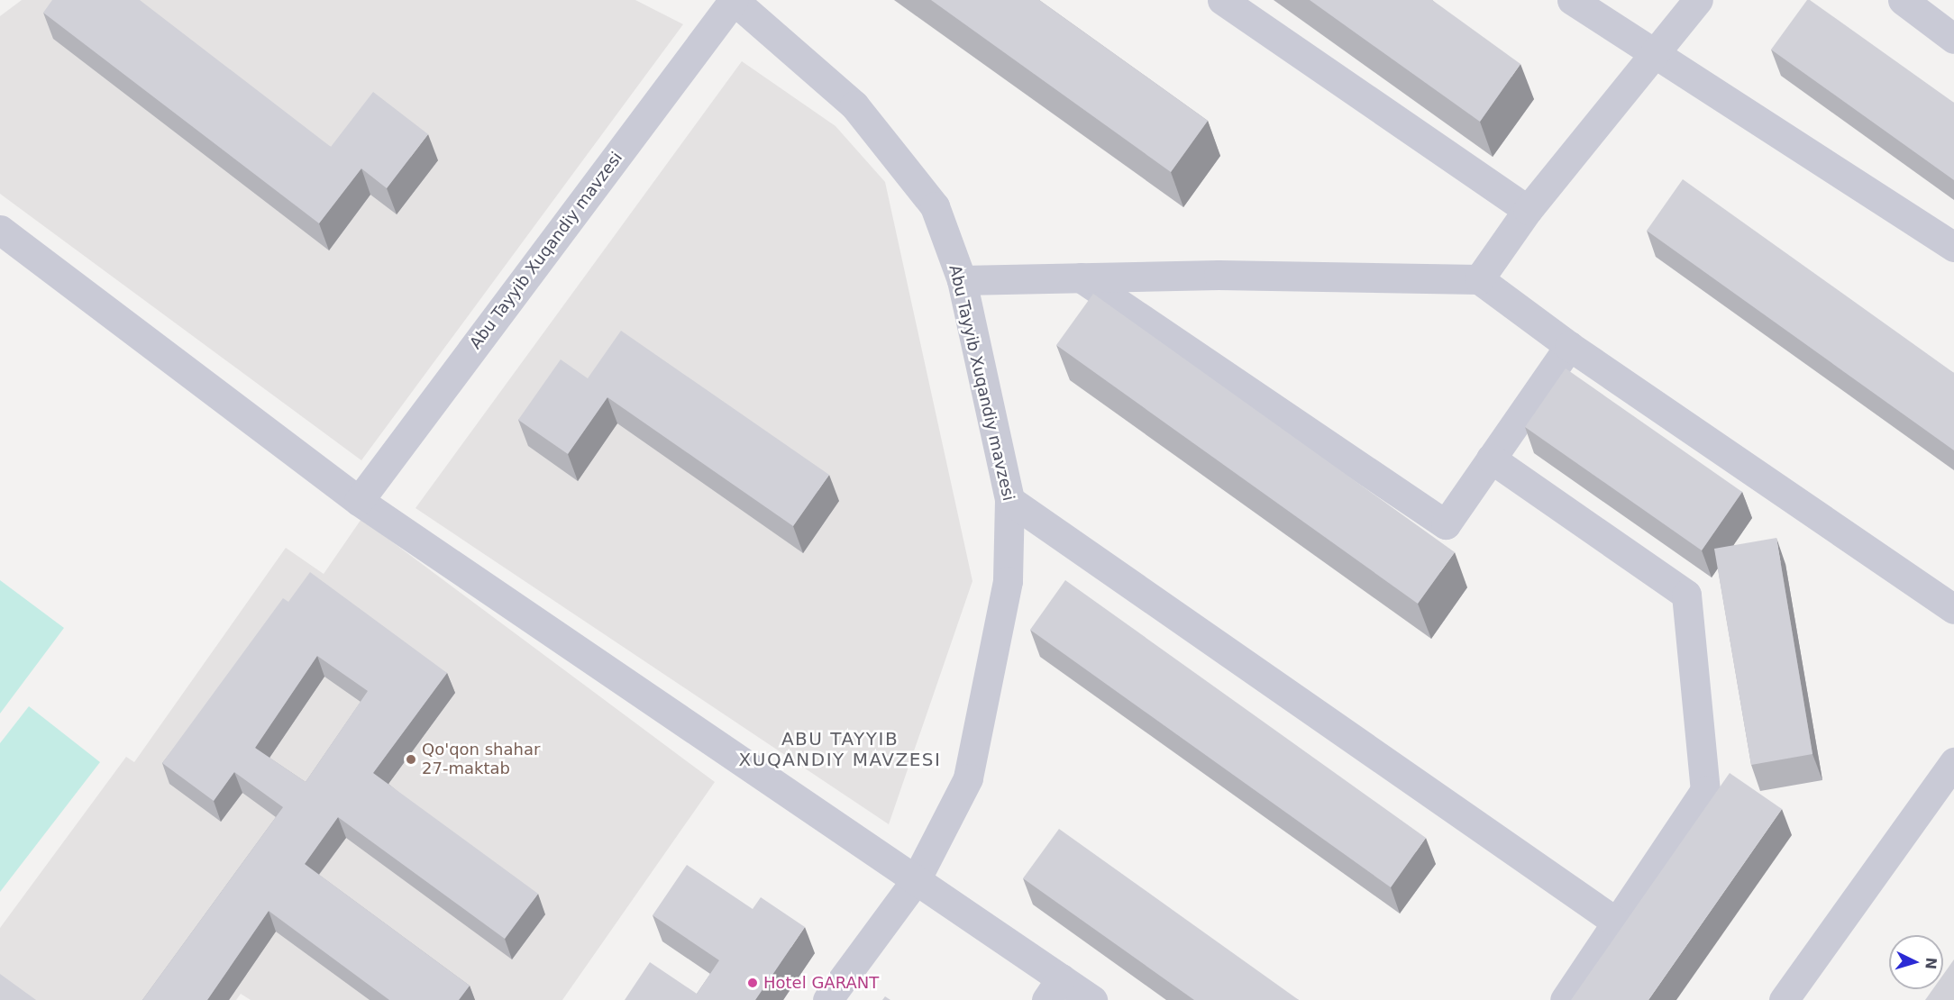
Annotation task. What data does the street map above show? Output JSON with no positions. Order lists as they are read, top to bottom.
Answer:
{
  "streets": {
    "street": ["Abu Tayyib Xuqandiy mavzesi"]
  },
  "districts": ["ABU TAYYIB XUQANDIY MAVZESI"],
  "places": ["Qo'qon shahar 27-maktab", "Hotel GARANT"],
  "north": "right"
}
